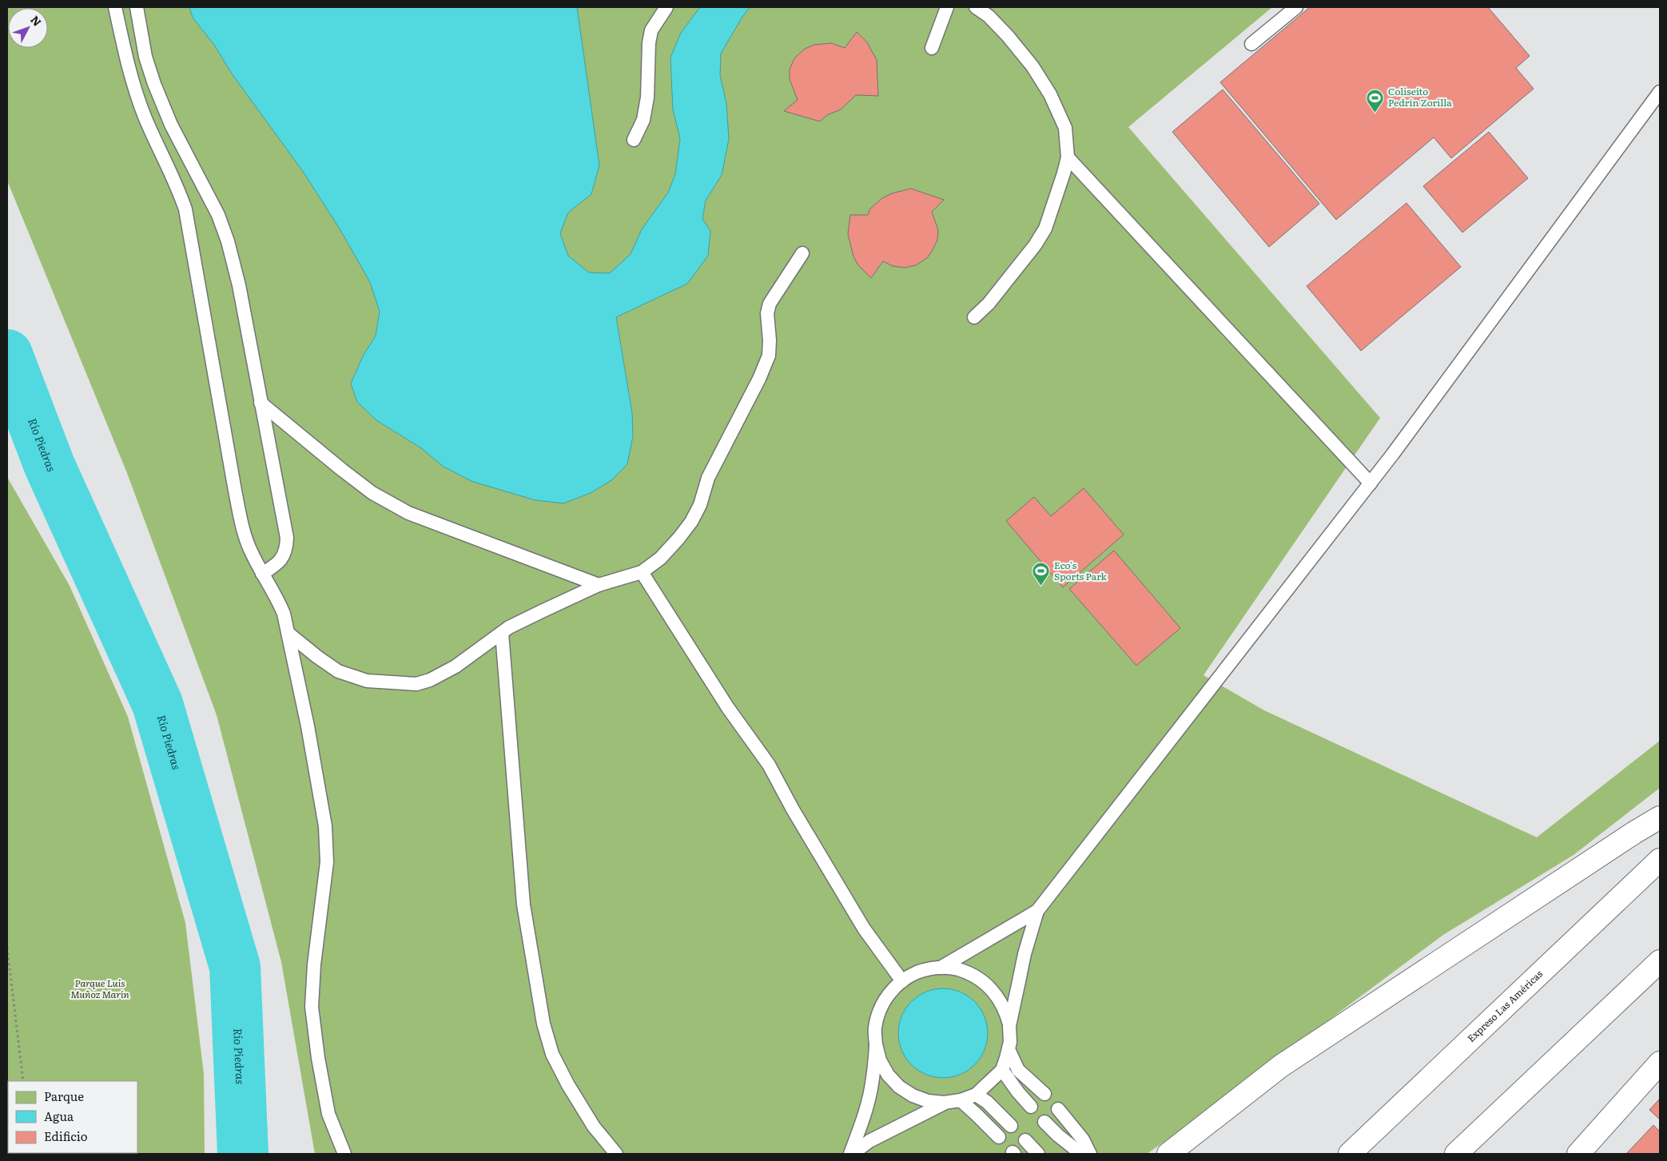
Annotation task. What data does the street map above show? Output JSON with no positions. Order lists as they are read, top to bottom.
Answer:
{
  "streets": {
    "highway": ["Expreso Las Américas"]
  },
  "water": ["Río Piedras"],
  "parks": ["Parque Luis Muñoz Marín"],
  "places": {
    "sports": ["Coliseíto Pedrín Zorilla", "Eco's Sports Park"]
  },
  "legend": ["Parque", "Agua", "Edificio"],
  "north": "top right"
}
